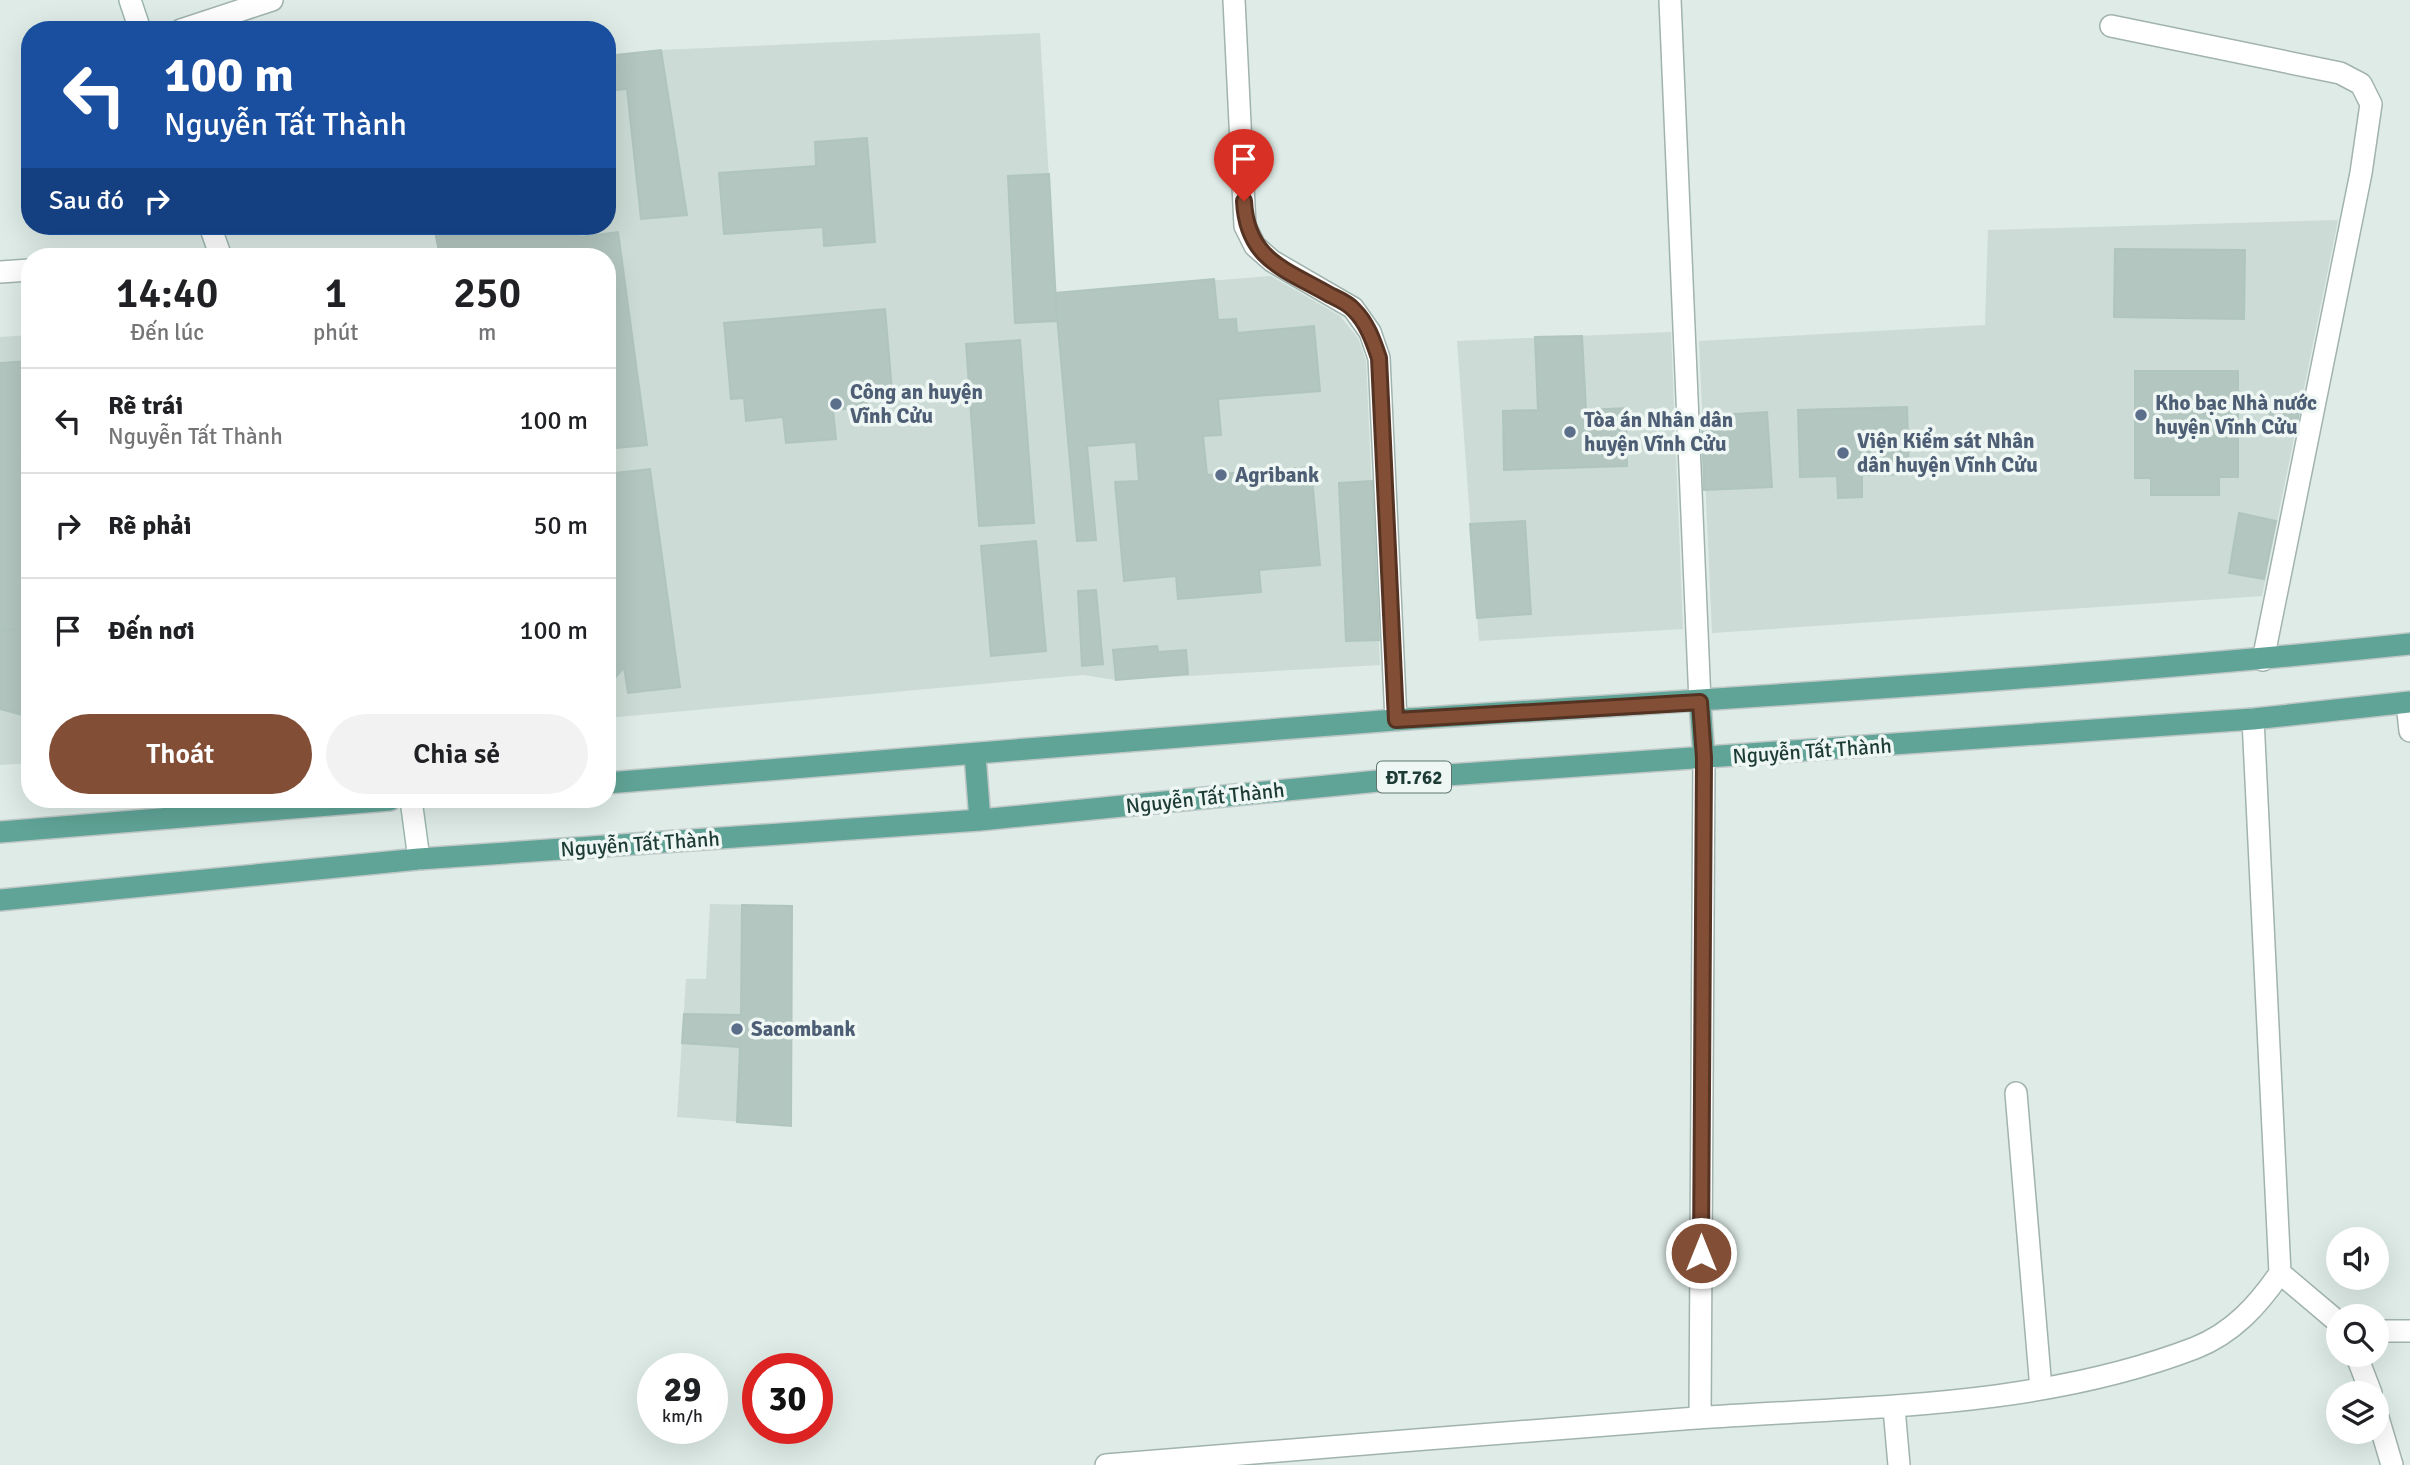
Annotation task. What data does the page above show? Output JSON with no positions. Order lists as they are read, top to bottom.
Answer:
{
  "streets": {
    "main road": ["Nguyễn Tất Thành", "ĐT.762"]
  },
  "places": [
    "Công an huyện Vĩnh Cửu",
    "Kho bạc Nhà nước huyện Vĩnh Cửu",
    "Tòa án Nhân dân huyện Vĩnh Cửu",
    "Viện Kiểm sát Nhân dân huyện Vĩnh Cửu",
    "Agribank",
    "Sacombank"
  ],
  "page": {
    "turn": ["100 m", "Nguyễn Tất Thành"],
    "then": "Sau đó",
    "eta": [
      "14:40",
      "Đến lúc",
      "1",
      "phút",
      "250",
      "m"
    ],
    "list": [
      {
        "name": "Rẽ trái",
        "note": "Nguyễn Tất Thành",
        "value": "100 m"
      },
      {
        "name": "Rẽ phải",
        "value": "50 m"
      },
      {
        "name": "Đến nơi",
        "value": "100 m"
      }
    ],
    "buttons": ["Thoát", "Chia sẻ"],
    "speed": "29 km/h",
    "limit": "30"
  }
}
